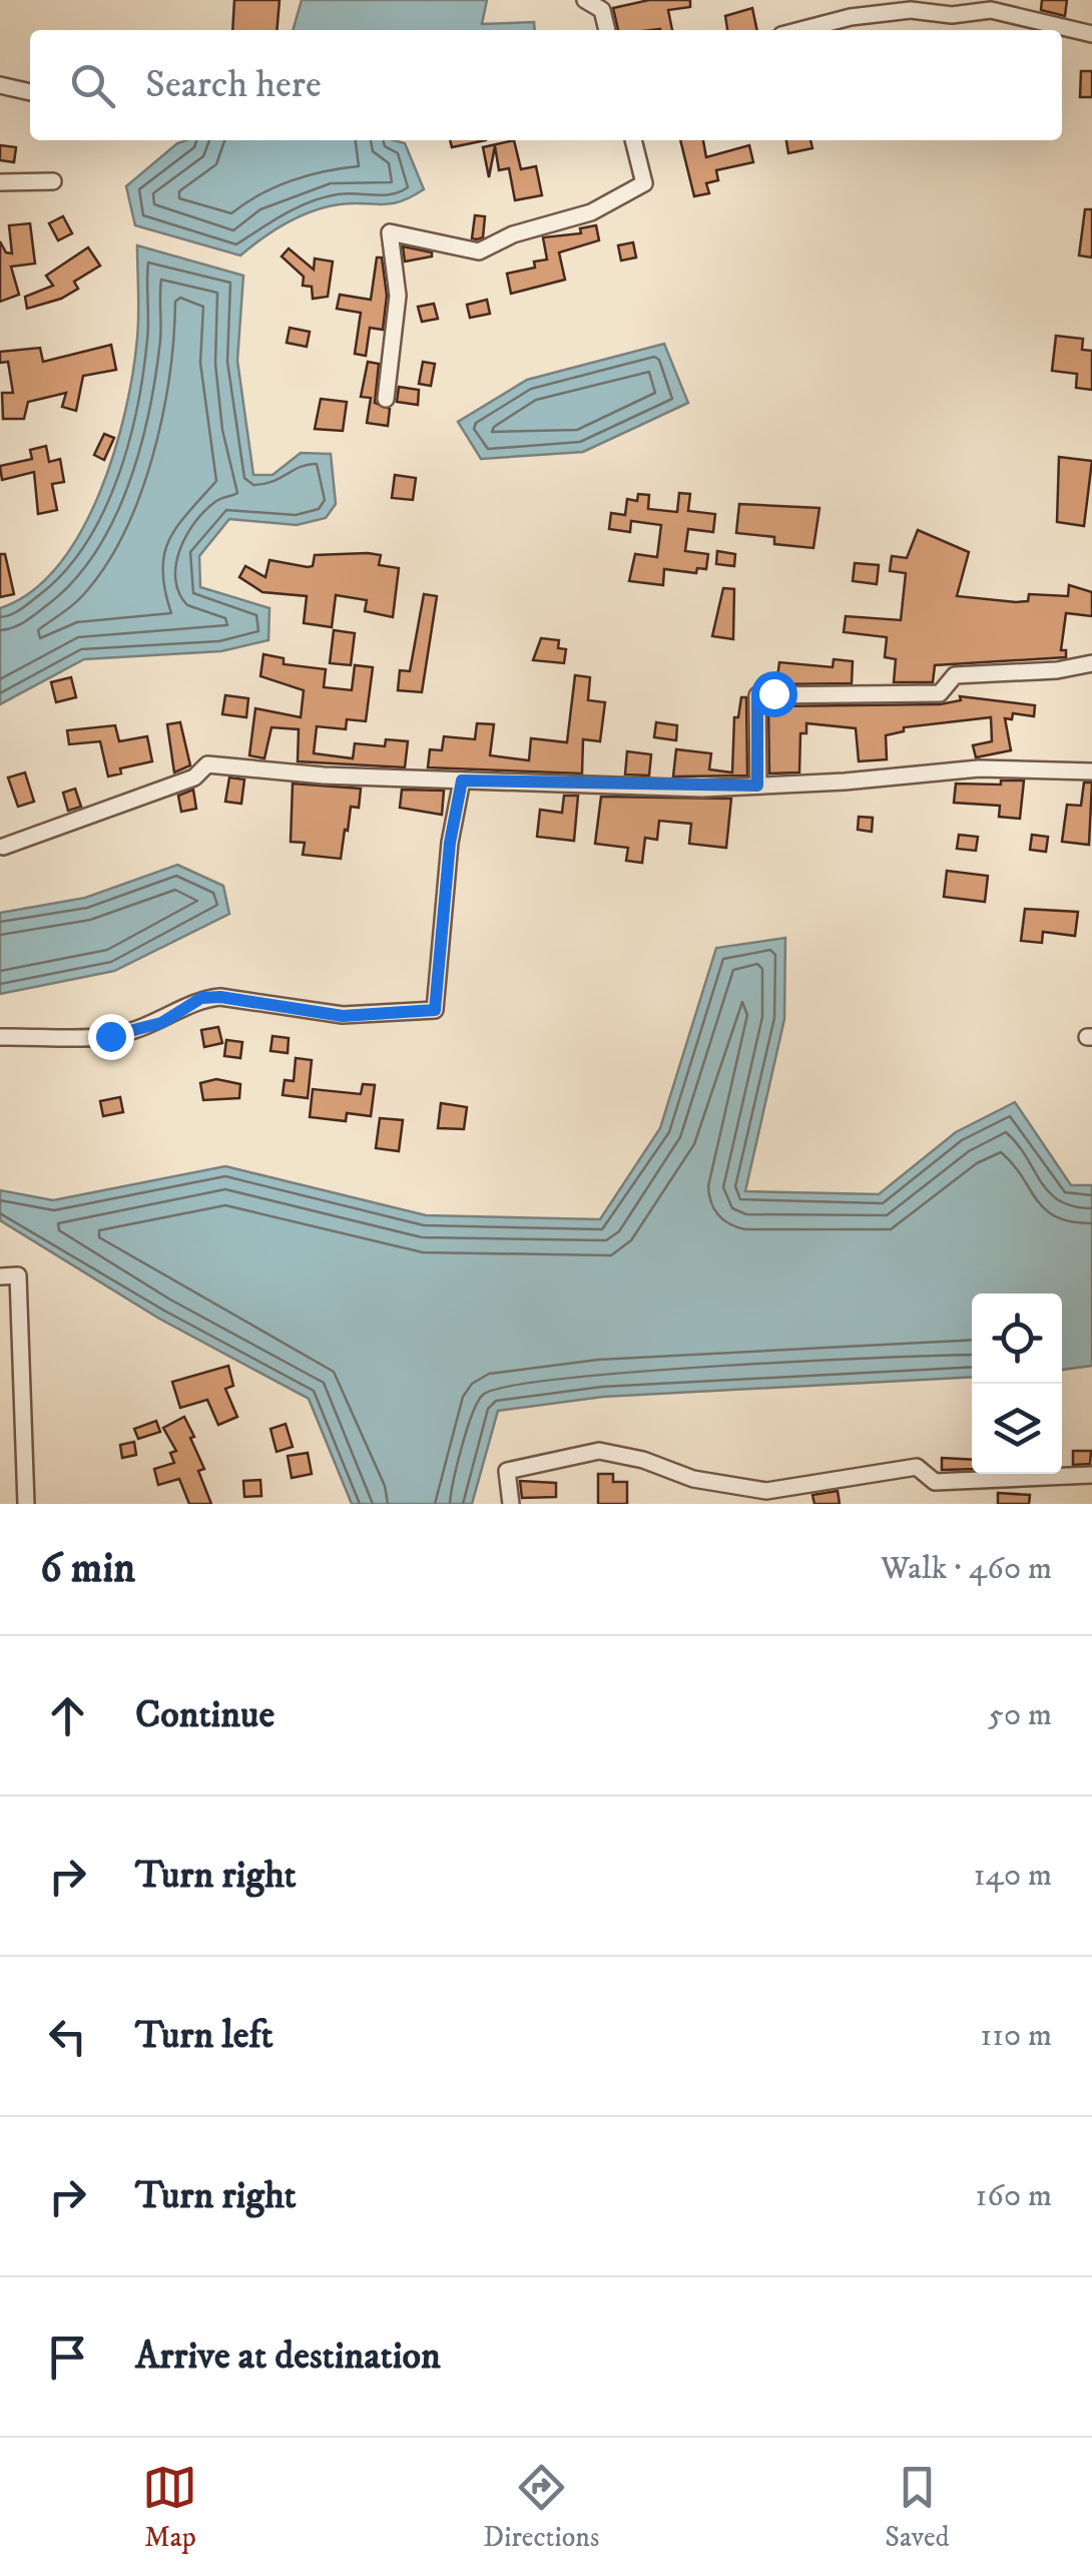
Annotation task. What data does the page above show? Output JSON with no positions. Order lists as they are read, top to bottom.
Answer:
{
  "page": {
    "search": "Search here",
    "heading": ["6 min", "Walk · 460 m"],
    "list": [
      ["Continue", "50 m"],
      ["Turn right", "140 m"],
      ["Turn left", "110 m"],
      ["Turn right", "160 m"],
      "Arrive at destination"
    ],
    "nav": ["Map", "Directions", "Saved"]
  }
}
